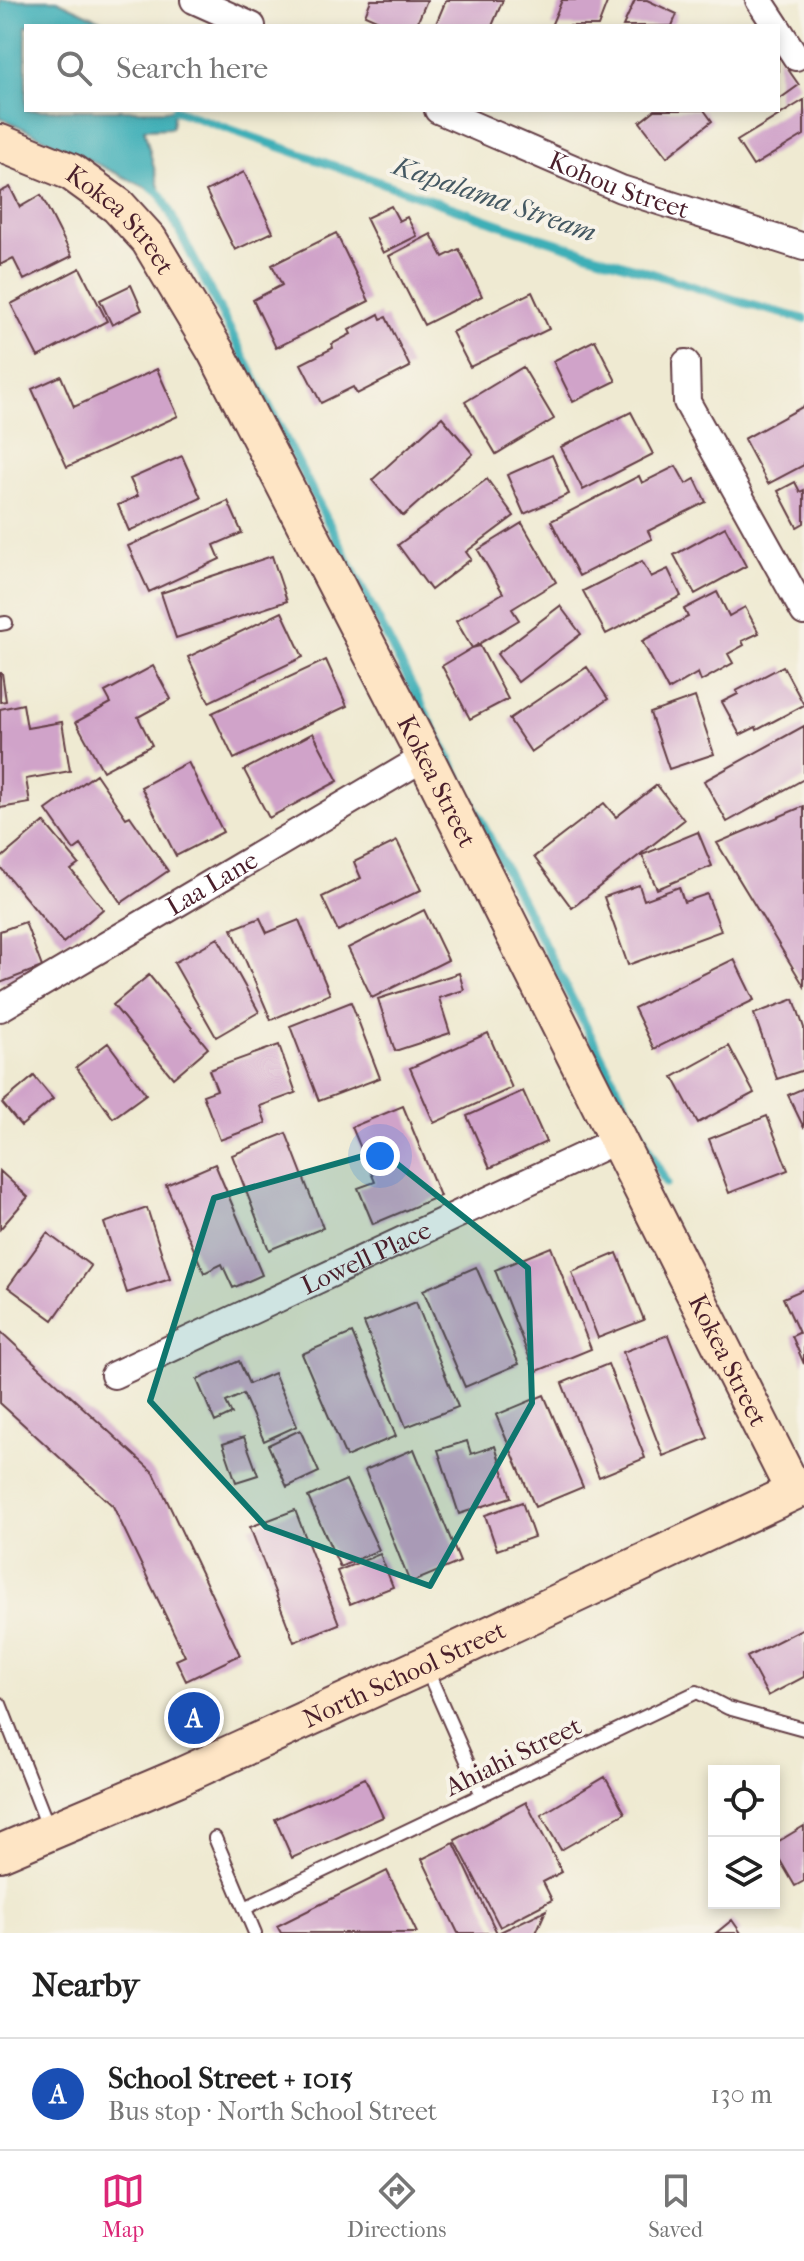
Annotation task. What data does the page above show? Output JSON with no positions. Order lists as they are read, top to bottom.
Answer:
{
  "streets": {
    "street": [
      "Kohou Street",
      "Kokea Street",
      "Laa Lane",
      "Lowell Place",
      "North School Street"
    ],
    "lane": ["Ahiahi Street"]
  },
  "crossings": [
    ["Kokea Street", "Laa Lane"],
    ["Kokea Street", "Lowell Place"],
    ["Kokea Street", "North School Street"]
  ],
  "water": ["Kapalama Stream"],
  "page": {
    "search": "Search here",
    "pins": "A",
    "heading": "Nearby",
    "list": [
      {
        "mark": "A",
        "name": "School Street + 1015",
        "note": "Bus stop · North School Street",
        "value": "130 m"
      }
    ],
    "nav": ["Map", "Directions", "Saved"]
  }
}
